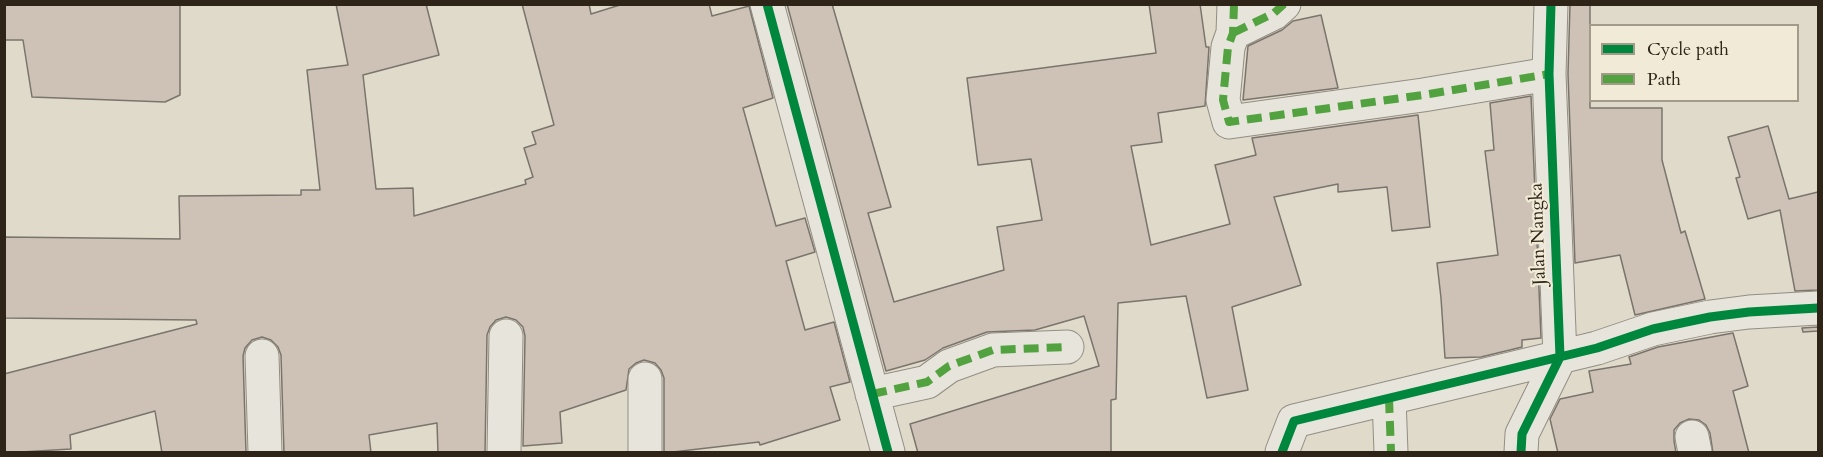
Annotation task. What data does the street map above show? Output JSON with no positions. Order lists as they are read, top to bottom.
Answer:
{
  "streets": {
    "street": ["Jalan Nangka"]
  },
  "legend": ["Cycle path", "Path"]
}
